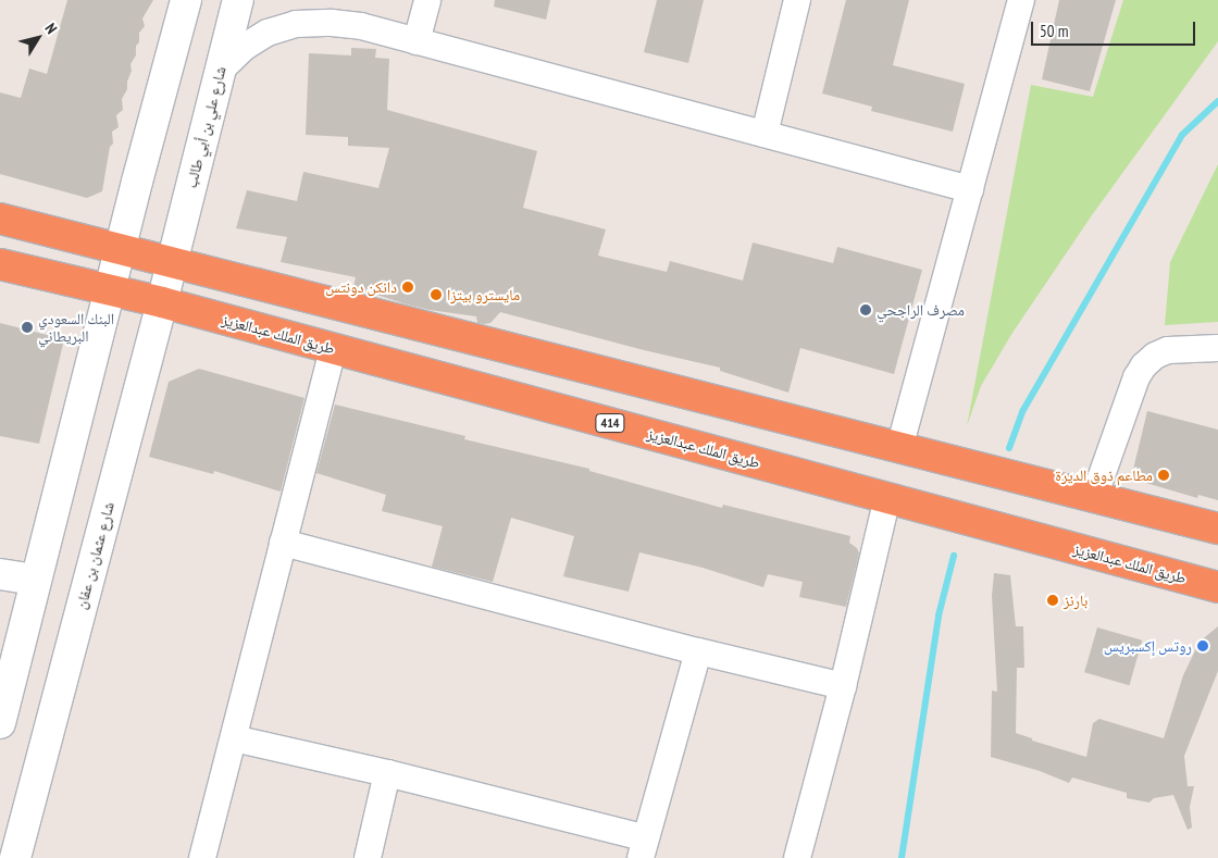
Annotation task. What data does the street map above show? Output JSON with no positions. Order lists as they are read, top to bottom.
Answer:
{
  "streets": {
    "highway": ["طريق الملك عبدالعزيز", "414"],
    "street": ["شارع علي بن أبي طالب", "شارع عثمان بن عفان"]
  },
  "crossings": [
    ["شارع علي بن أبي طالب", "شارع عثمان بن عفان"],
    ["طريق الملك عبدالعزيز", "شارع عثمان بن عفان"]
  ],
  "places": [
    "دانكن دونتس",
    "مايسترو بيتزا",
    "مصرف الراجحي",
    "البنك السعودي البريطاني",
    "مطاعم ذوق الديرة",
    "بارنز",
    "روتس إكسبريس"
  ],
  "scale_bar": "50 m",
  "north": "top right"
}
